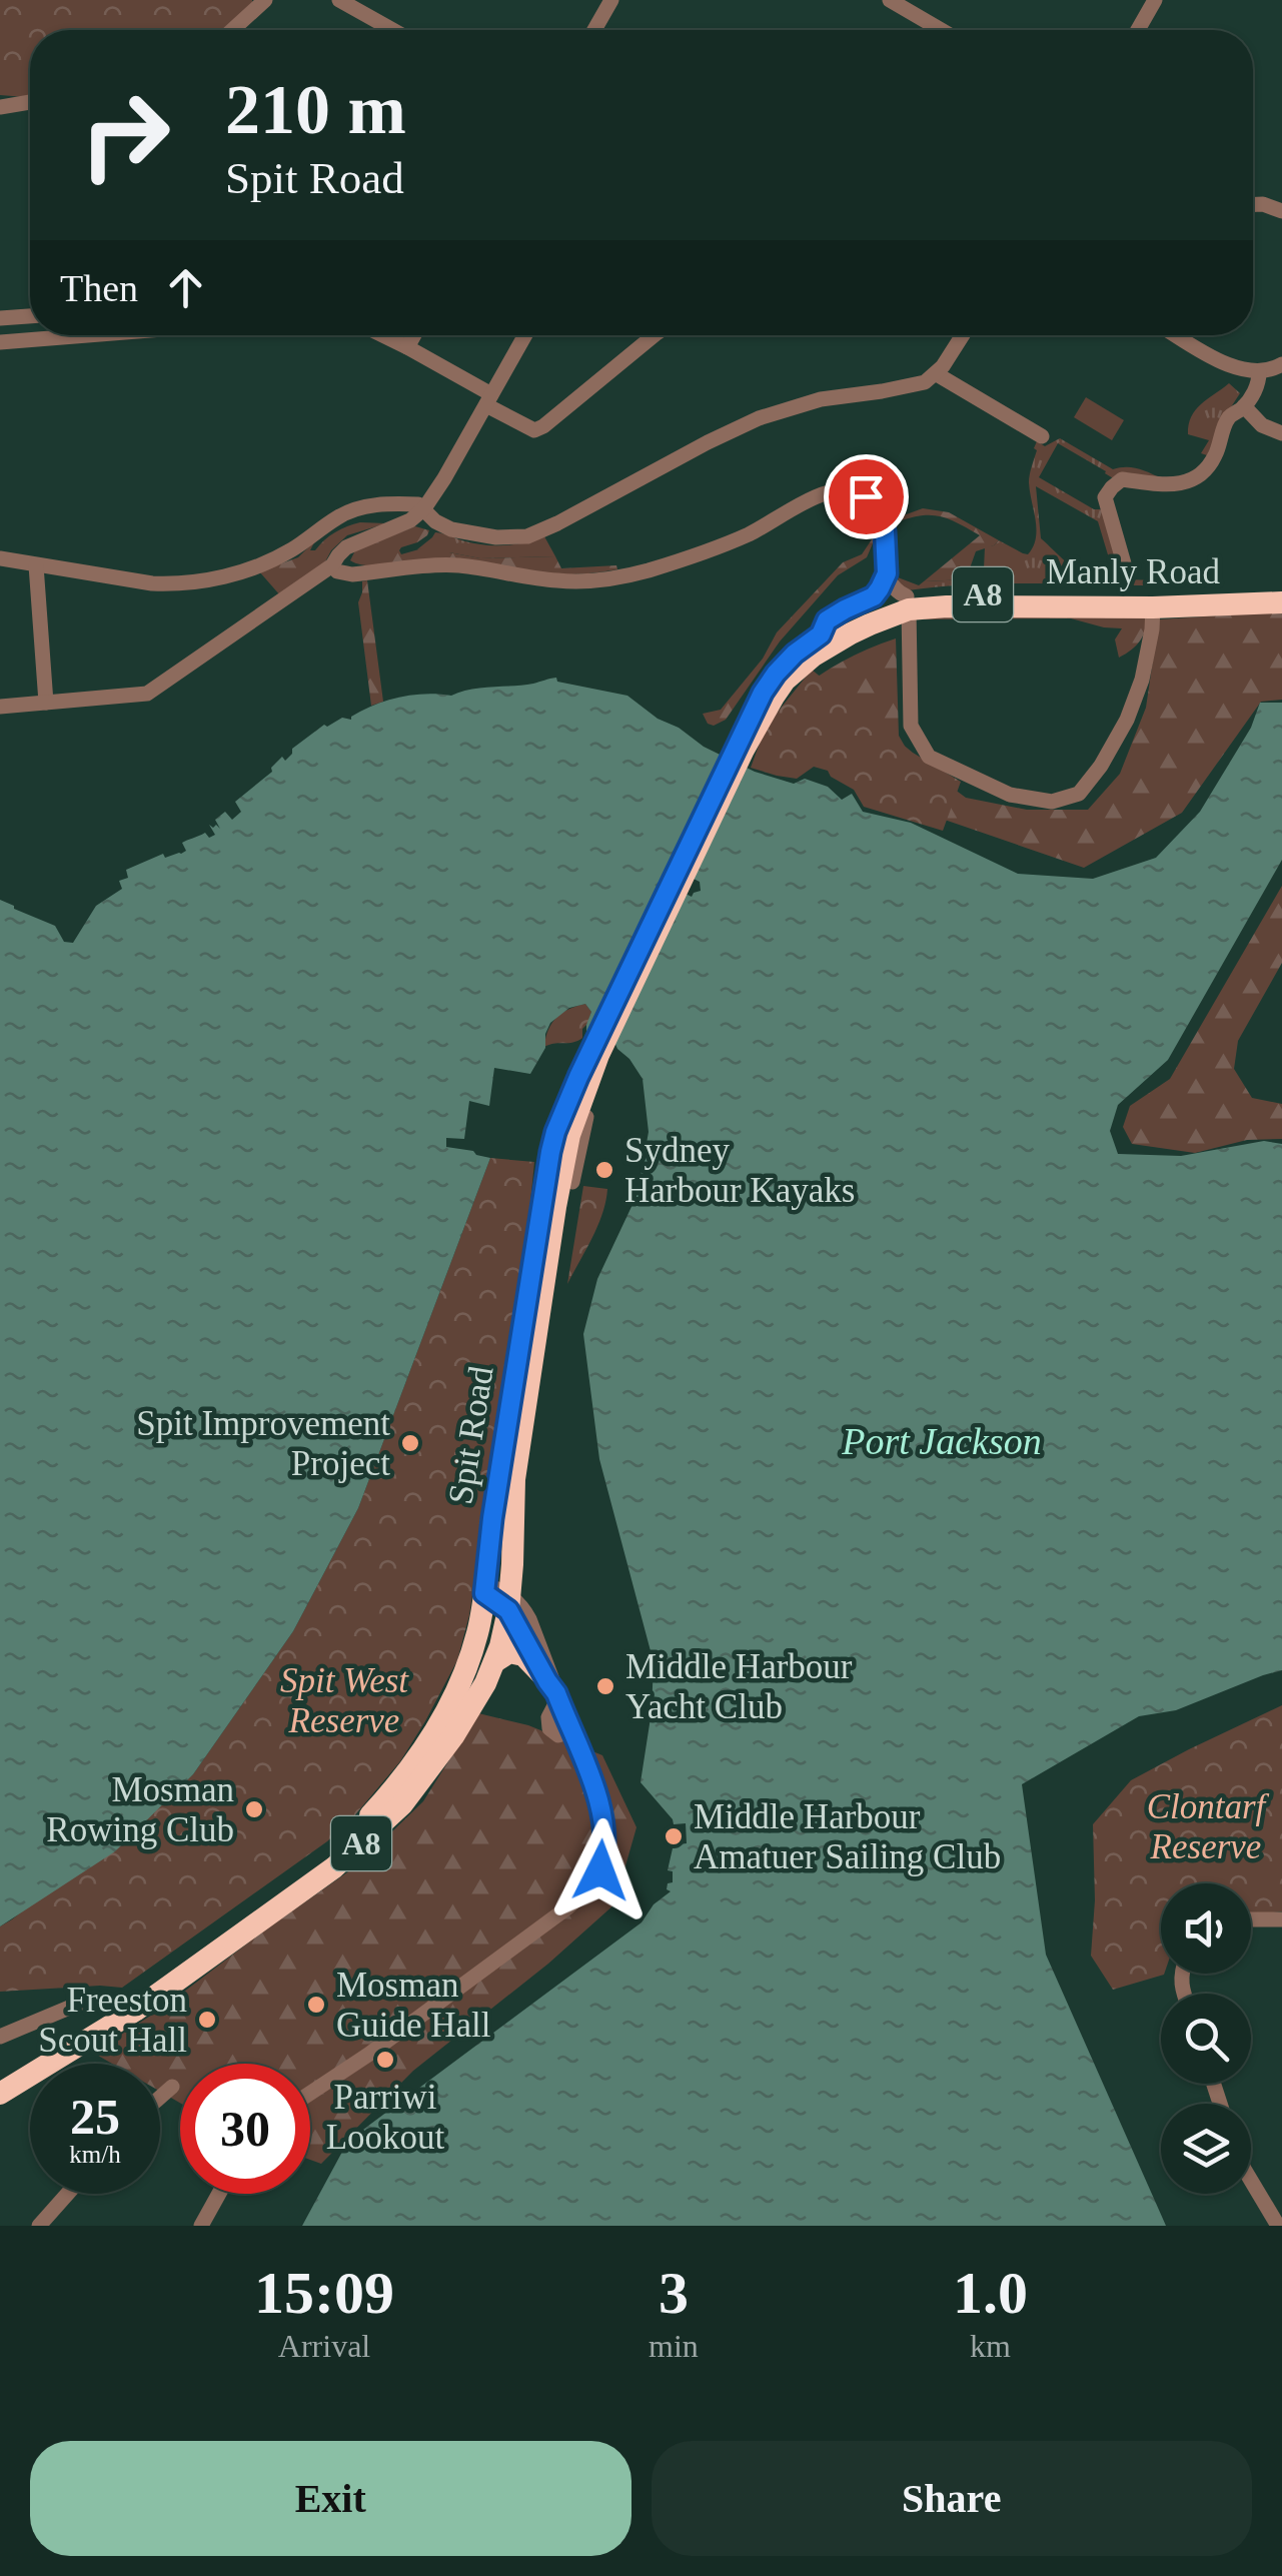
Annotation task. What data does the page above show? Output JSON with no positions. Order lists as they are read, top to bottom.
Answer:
{
  "streets": {
    "highway": ["Manly Road", "A8", "Spit Road"]
  },
  "crossings": [
    ["Manly Road", "Spit Road"]
  ],
  "water": ["Port Jackson"],
  "parks": ["Spit West Reserve", "Clontarf Reserve"],
  "places": [
    "Sydney Harbour Kayaks",
    "Spit Improvement Project",
    "Middle Harbour Yacht Club",
    "Mosman Rowing Club",
    "Middle Harbour Amatuer Sailing Club",
    "Mosman Guide Hall",
    "Freeston Scout Hall",
    "Parriwi Lookout"
  ],
  "page": {
    "turn": ["210 m", "Spit Road"],
    "then": "Then",
    "speed": "25 km/h",
    "limit": "30",
    "eta": [
      "15:09",
      "Arrival",
      "3",
      "min",
      "1.0",
      "km"
    ],
    "buttons": ["Exit", "Share"]
  }
}
